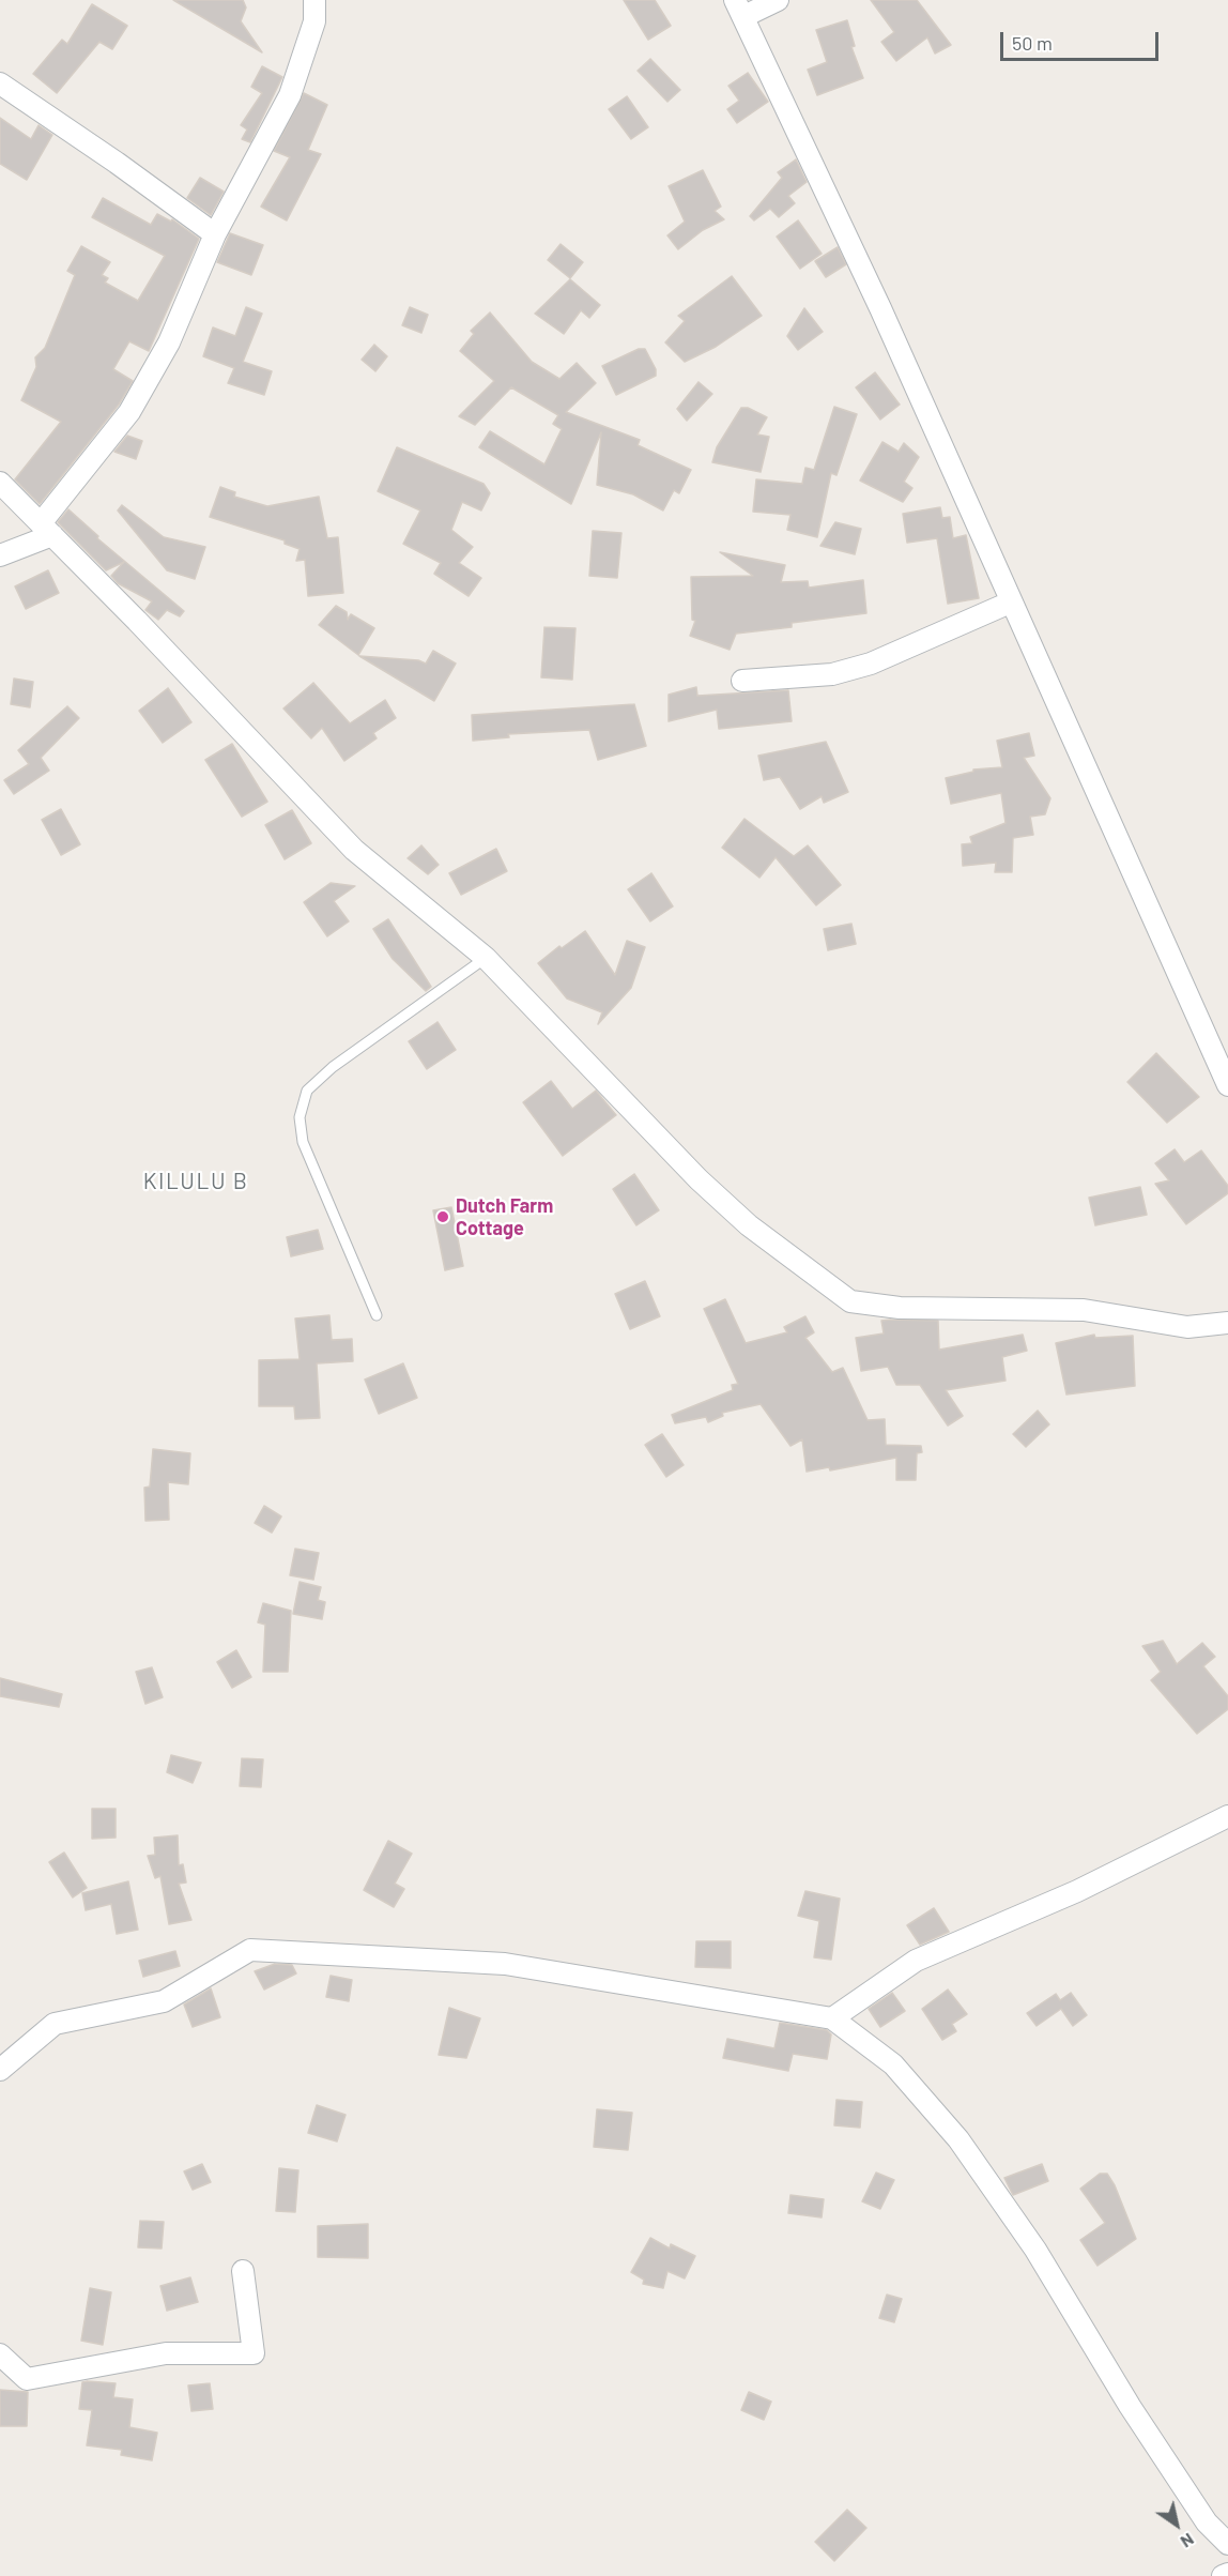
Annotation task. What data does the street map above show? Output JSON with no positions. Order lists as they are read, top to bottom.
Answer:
{
  "districts": ["KILULU B"],
  "places": ["Dutch Farm Cottage"],
  "scale_bar": "50 m",
  "north": "bottom right"
}
